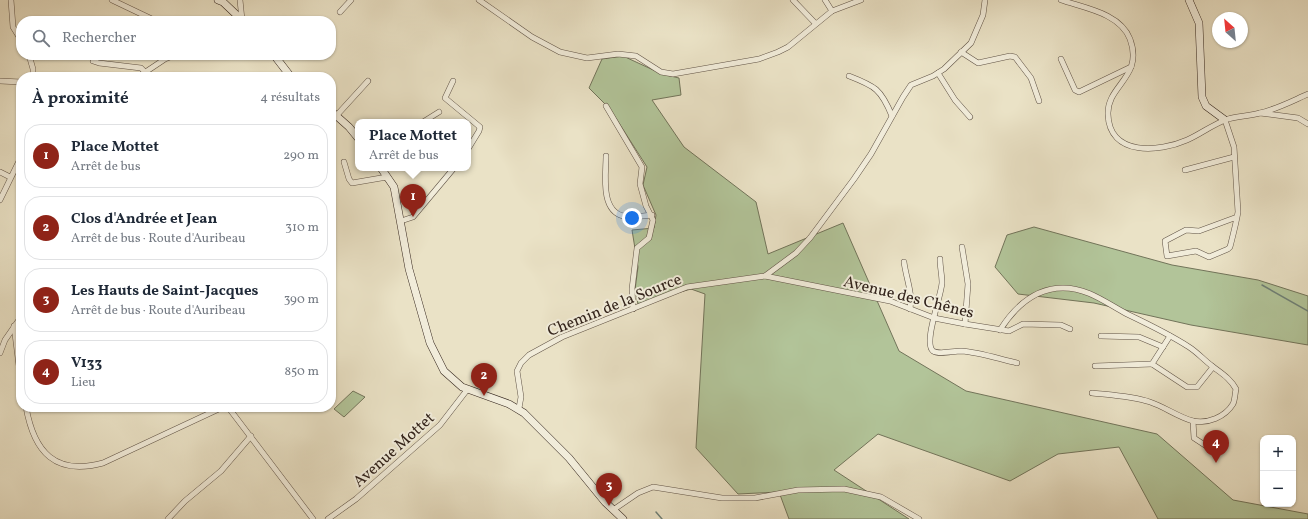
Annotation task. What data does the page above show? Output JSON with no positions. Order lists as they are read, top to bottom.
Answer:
{
  "streets": {
    "street": ["Avenue des Chênes", "Chemin de la Source", "Avenue Mottet"]
  },
  "crossings": [
    ["Avenue des Chênes", "Chemin de la Source"]
  ],
  "north": "top left",
  "page": {
    "search": "Rechercher",
    "heading": ["À proximité", "4 résultats"],
    "popup": ["Place Mottet", "Arrêt de bus"],
    "list": [
      {
        "mark": "1",
        "name": "Place Mottet",
        "note": "Arrêt de bus",
        "value": "290 m"
      },
      {
        "mark": "2",
        "name": "Clos d'Andrée et Jean",
        "note": "Arrêt de bus · Route d'Auribeau",
        "value": "310 m"
      },
      {
        "mark": "3",
        "name": "Les Hauts de Saint-Jacques",
        "note": "Arrêt de bus · Route d'Auribeau",
        "value": "390 m"
      },
      {
        "mark": "4",
        "name": "V133",
        "note": "Lieu",
        "value": "850 m"
      }
    ],
    "pins": [
      "1",
      "2",
      "4",
      "3"
    ],
    "map_buttons": ["+", "−"]
  }
}
